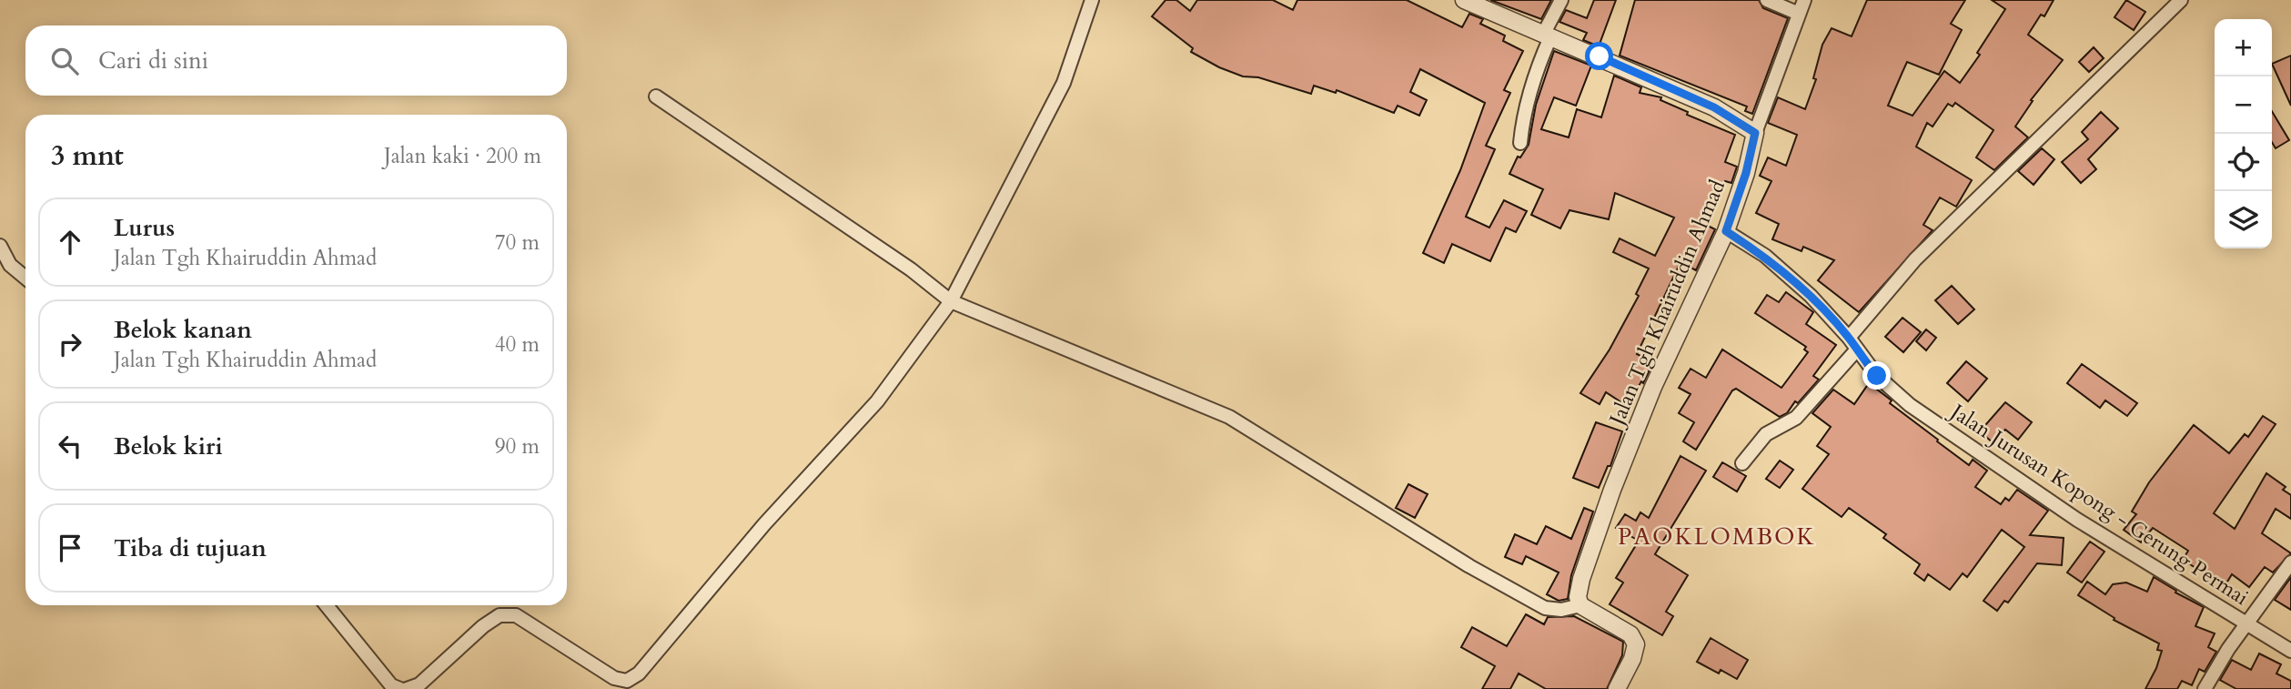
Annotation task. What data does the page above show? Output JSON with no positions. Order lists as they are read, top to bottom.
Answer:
{
  "streets": {
    "street": ["Jalan Tgh Khairuddin Ahmad", "Jalan Jurusan Kopong - Gerung Permai"]
  },
  "crossings": [
    ["Jalan Tgh Khairuddin Ahmad", "Jalan Jurusan Kopong - Gerung Permai"]
  ],
  "districts": ["PAOKLOMBOK"],
  "page": {
    "map_buttons": ["+", "−"],
    "search": "Cari di sini",
    "heading": ["3 mnt", "Jalan kaki · 200 m"],
    "list": [
      ["Lurus", "Jalan Tgh Khairuddin Ahmad", "70 m"],
      ["Belok kanan", "Jalan Tgh Khairuddin Ahmad", "40 m"],
      ["Belok kiri", "90 m"],
      "Tiba di tujuan"
    ]
  }
}
